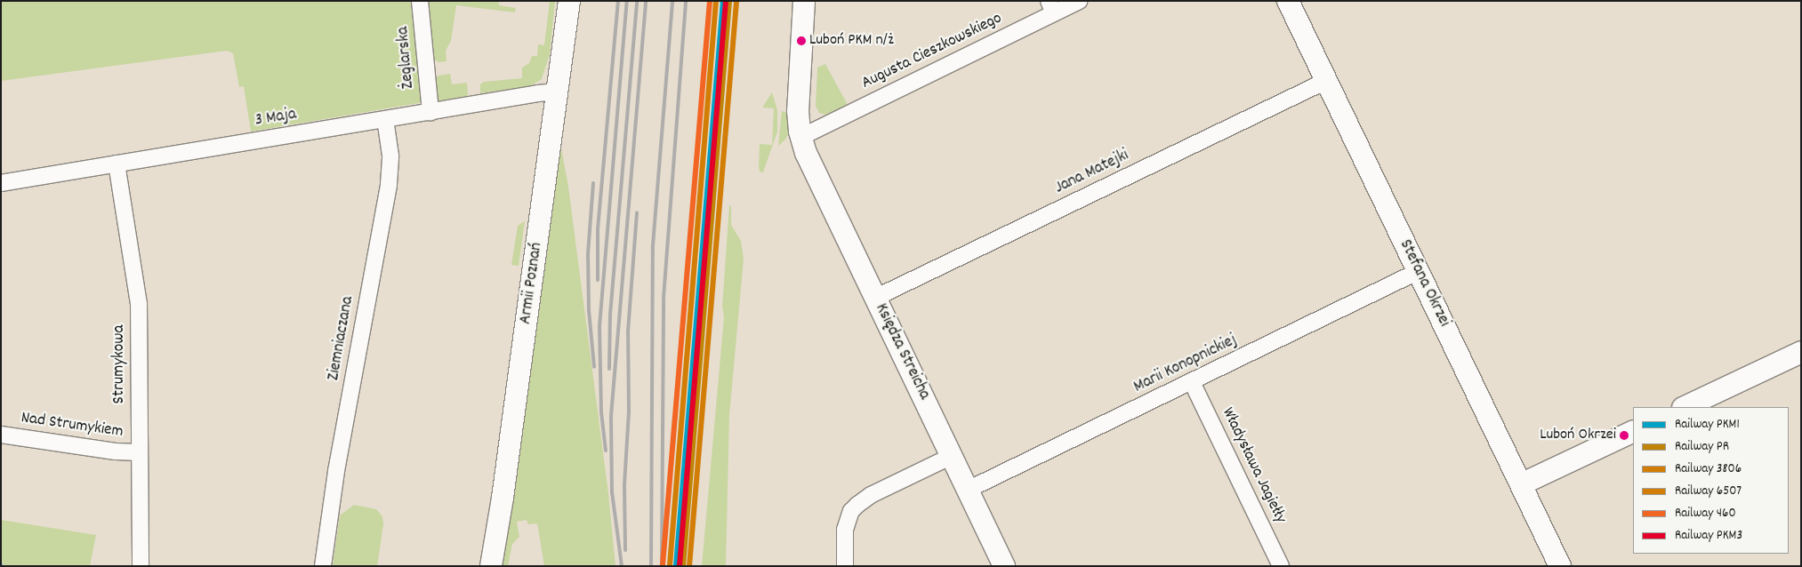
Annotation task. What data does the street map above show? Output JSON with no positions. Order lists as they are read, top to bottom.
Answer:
{
  "streets": {
    "street": [
      "Augusta Cieszkowskiego",
      "Żeglarska",
      "3 Maja",
      "Jana Matejki",
      "Armii Poznań",
      "Stefana Okrzei",
      "Ziemniaczana",
      "Księdza Streicha",
      "Strumykowa",
      "Marii Konopnickiej",
      "Nad Strumykiem",
      "Władysława Jagiełły"
    ]
  },
  "crossings": [
    ["Augusta Cieszkowskiego", "Księdza Streicha"],
    ["Żeglarska", "3 Maja"],
    ["3 Maja", "Armii Poznań"],
    ["3 Maja", "Ziemniaczana"],
    ["3 Maja", "Strumykowa"],
    ["Jana Matejki", "Stefana Okrzei"],
    ["Jana Matejki", "Księdza Streicha"],
    ["Stefana Okrzei", "Marii Konopnickiej"],
    ["Księdza Streicha", "Marii Konopnickiej"],
    ["Strumykowa", "Nad Strumykiem"],
    ["Marii Konopnickiej", "Władysława Jagiełły"]
  ],
  "places": ["Luboń PKM n/ż", "Luboń Okrzei"],
  "lines": [
    "rail line PKM1",
    "rail line 3806",
    "rail line 460",
    "rail line PKM3",
    "rail line PR",
    "rail line 6507"
  ],
  "legend": [
    "Railway PKM1",
    "Railway PR",
    "Railway 3806",
    "Railway 6507",
    "Railway 460",
    "Railway PKM3"
  ]
}
